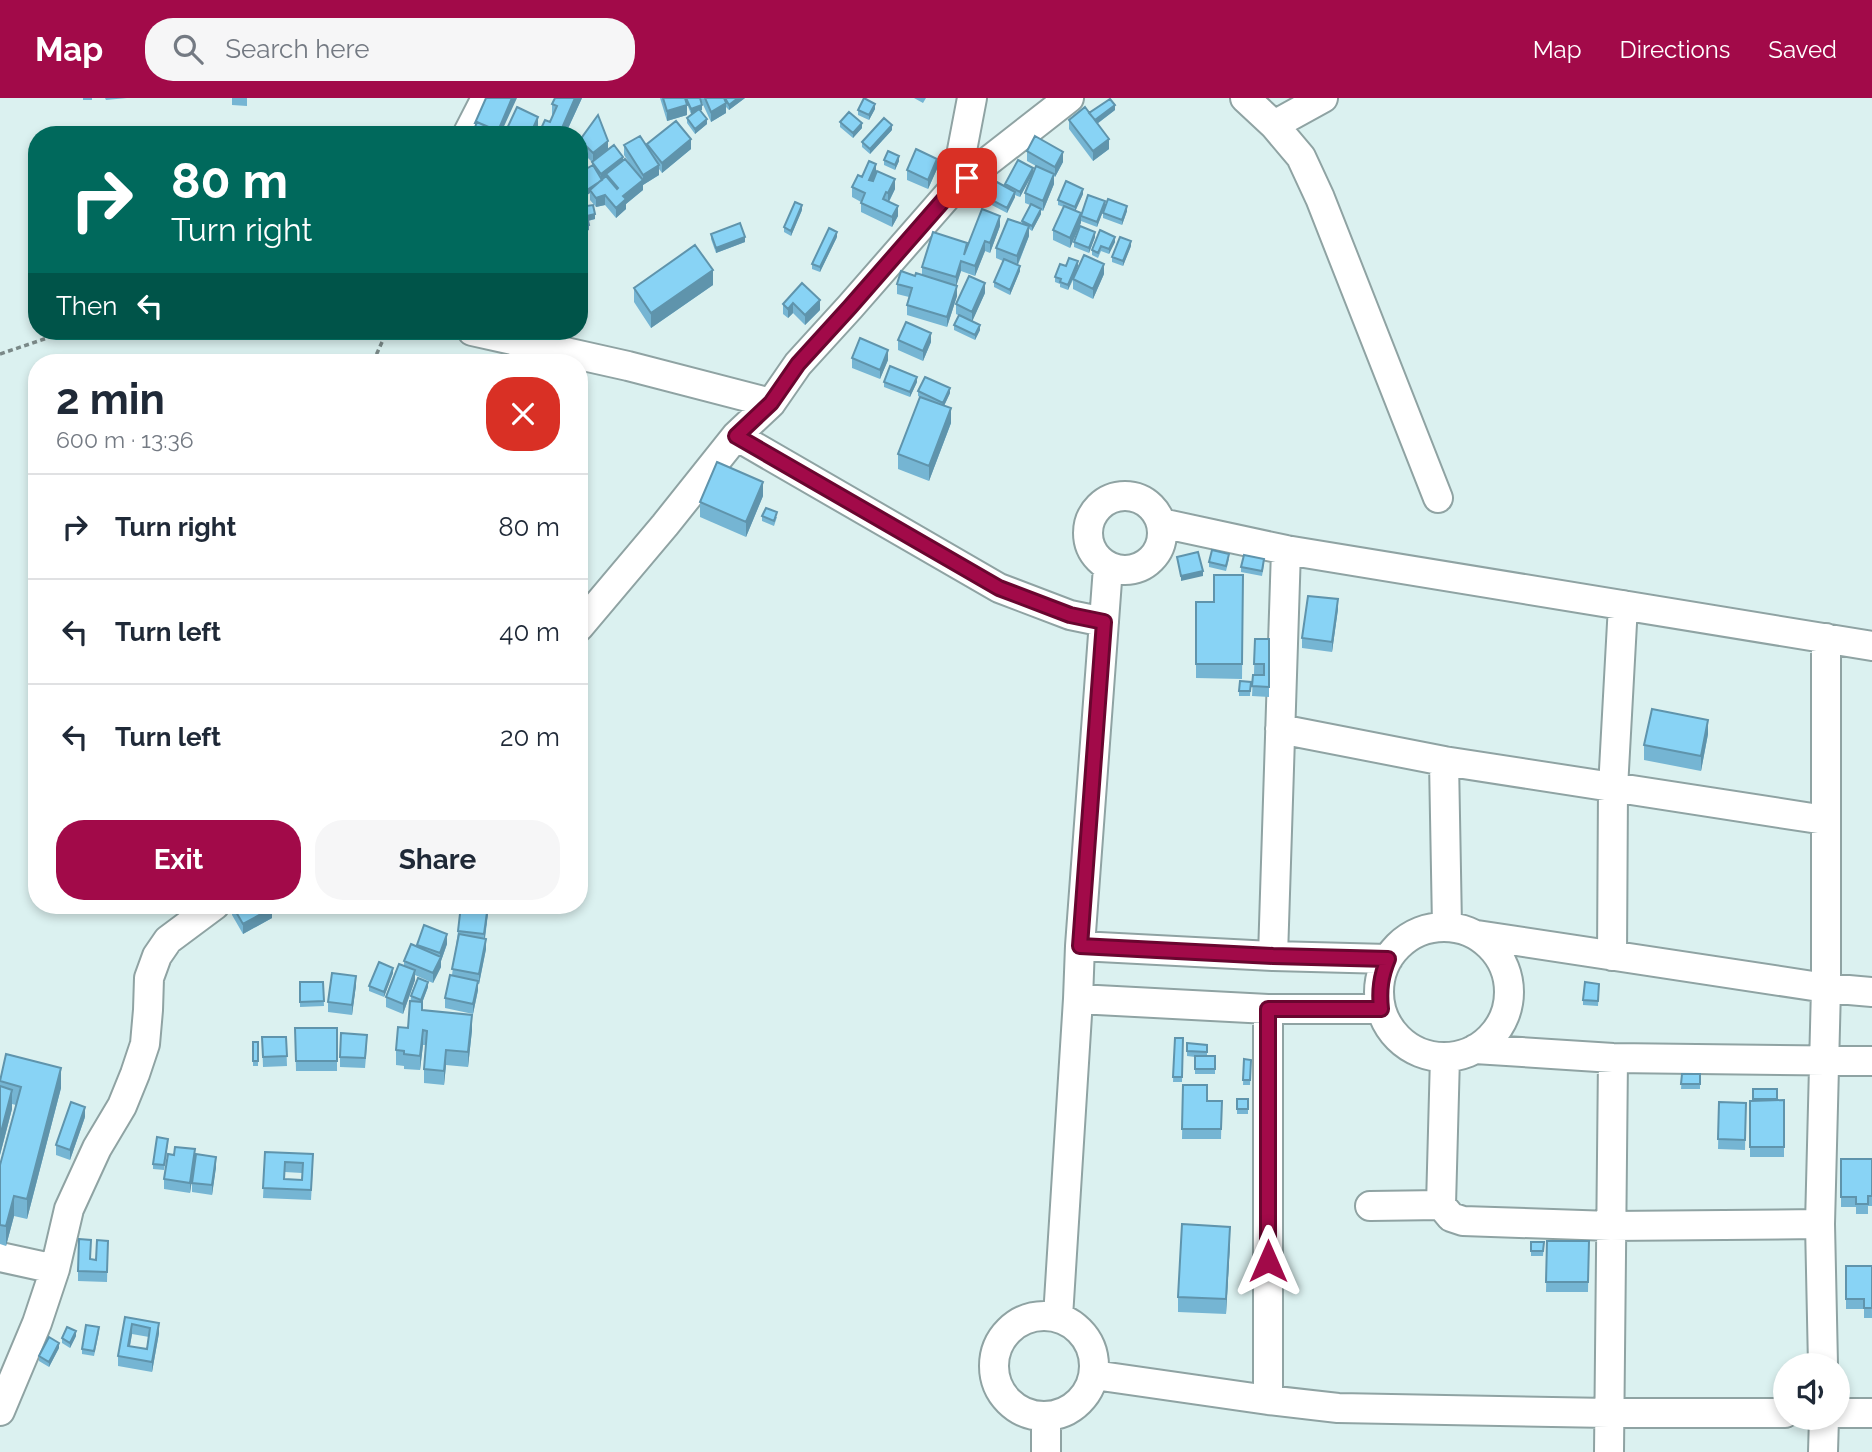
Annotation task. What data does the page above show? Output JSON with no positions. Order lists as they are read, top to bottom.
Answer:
{
  "page": {
    "header": "Map",
    "search": "Search here",
    "nav": ["Map", "Directions", "Saved"],
    "turn": ["80 m", "Turn right"],
    "then": "Then",
    "heading": ["2 min", "600 m · 13:36"],
    "list": [
      {
        "name": "Turn right",
        "value": "80 m"
      },
      {
        "name": "Turn left",
        "value": "40 m"
      },
      {
        "name": "Turn left",
        "value": "20 m"
      }
    ],
    "buttons": ["Exit", "Share"]
  }
}
